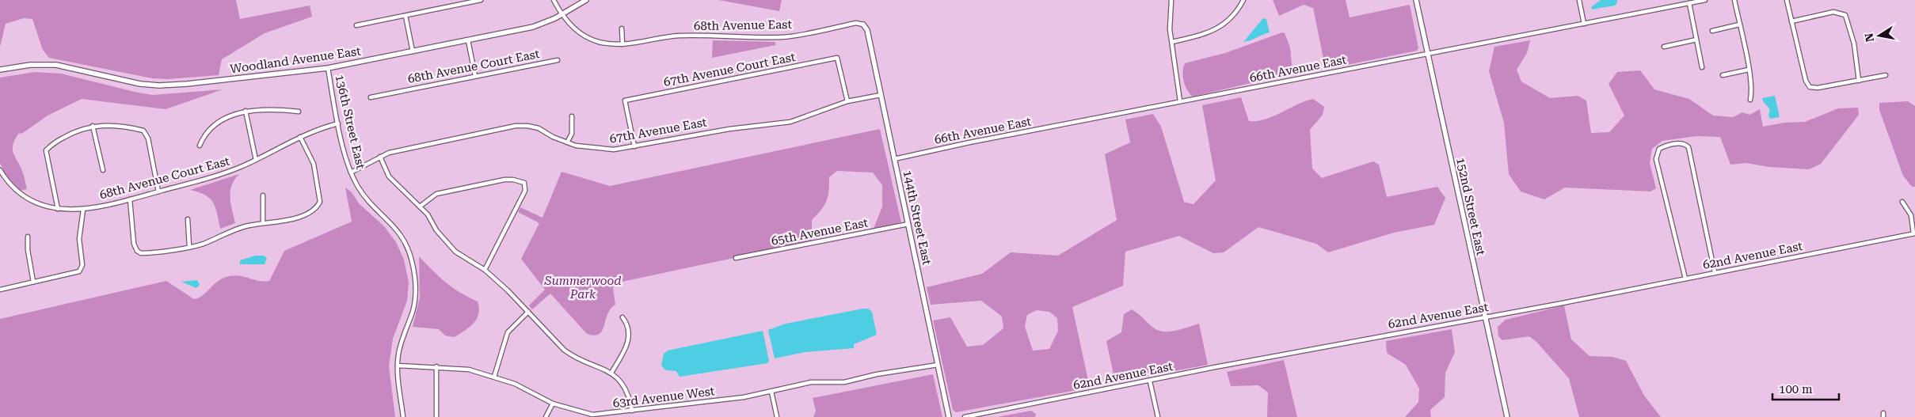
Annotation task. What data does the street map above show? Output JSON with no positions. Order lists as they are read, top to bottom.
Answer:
{
  "streets": {
    "street": [
      "68th Avenue East",
      "Woodland Avenue East",
      "68th Avenue Court East",
      "66th Avenue East",
      "67th Avenue Court East",
      "136th Street East",
      "67th Avenue East",
      "152nd Street East",
      "144th Street East",
      "65th Avenue East",
      "62nd Avenue East",
      "63rd Avenue West"
    ]
  },
  "crossings": [
    ["68th Avenue East", "Woodland Avenue East"],
    ["68th Avenue East", "144th Street East"],
    ["Woodland Avenue East", "136th Street East"],
    ["68th Avenue Court East", "136th Street East"],
    ["66th Avenue East", "152nd Street East"],
    ["66th Avenue East", "144th Street East"],
    ["67th Avenue Court East", "67th Avenue East"],
    ["136th Street East", "67th Avenue East"],
    ["136th Street East", "63rd Avenue West"],
    ["67th Avenue East", "144th Street East"],
    ["152nd Street East", "62nd Avenue East"],
    ["144th Street East", "65th Avenue East"],
    ["144th Street East", "63rd Avenue West"]
  ],
  "parks": ["Summerwood Park"],
  "scale_bar": "100 m",
  "north": "left"
}
